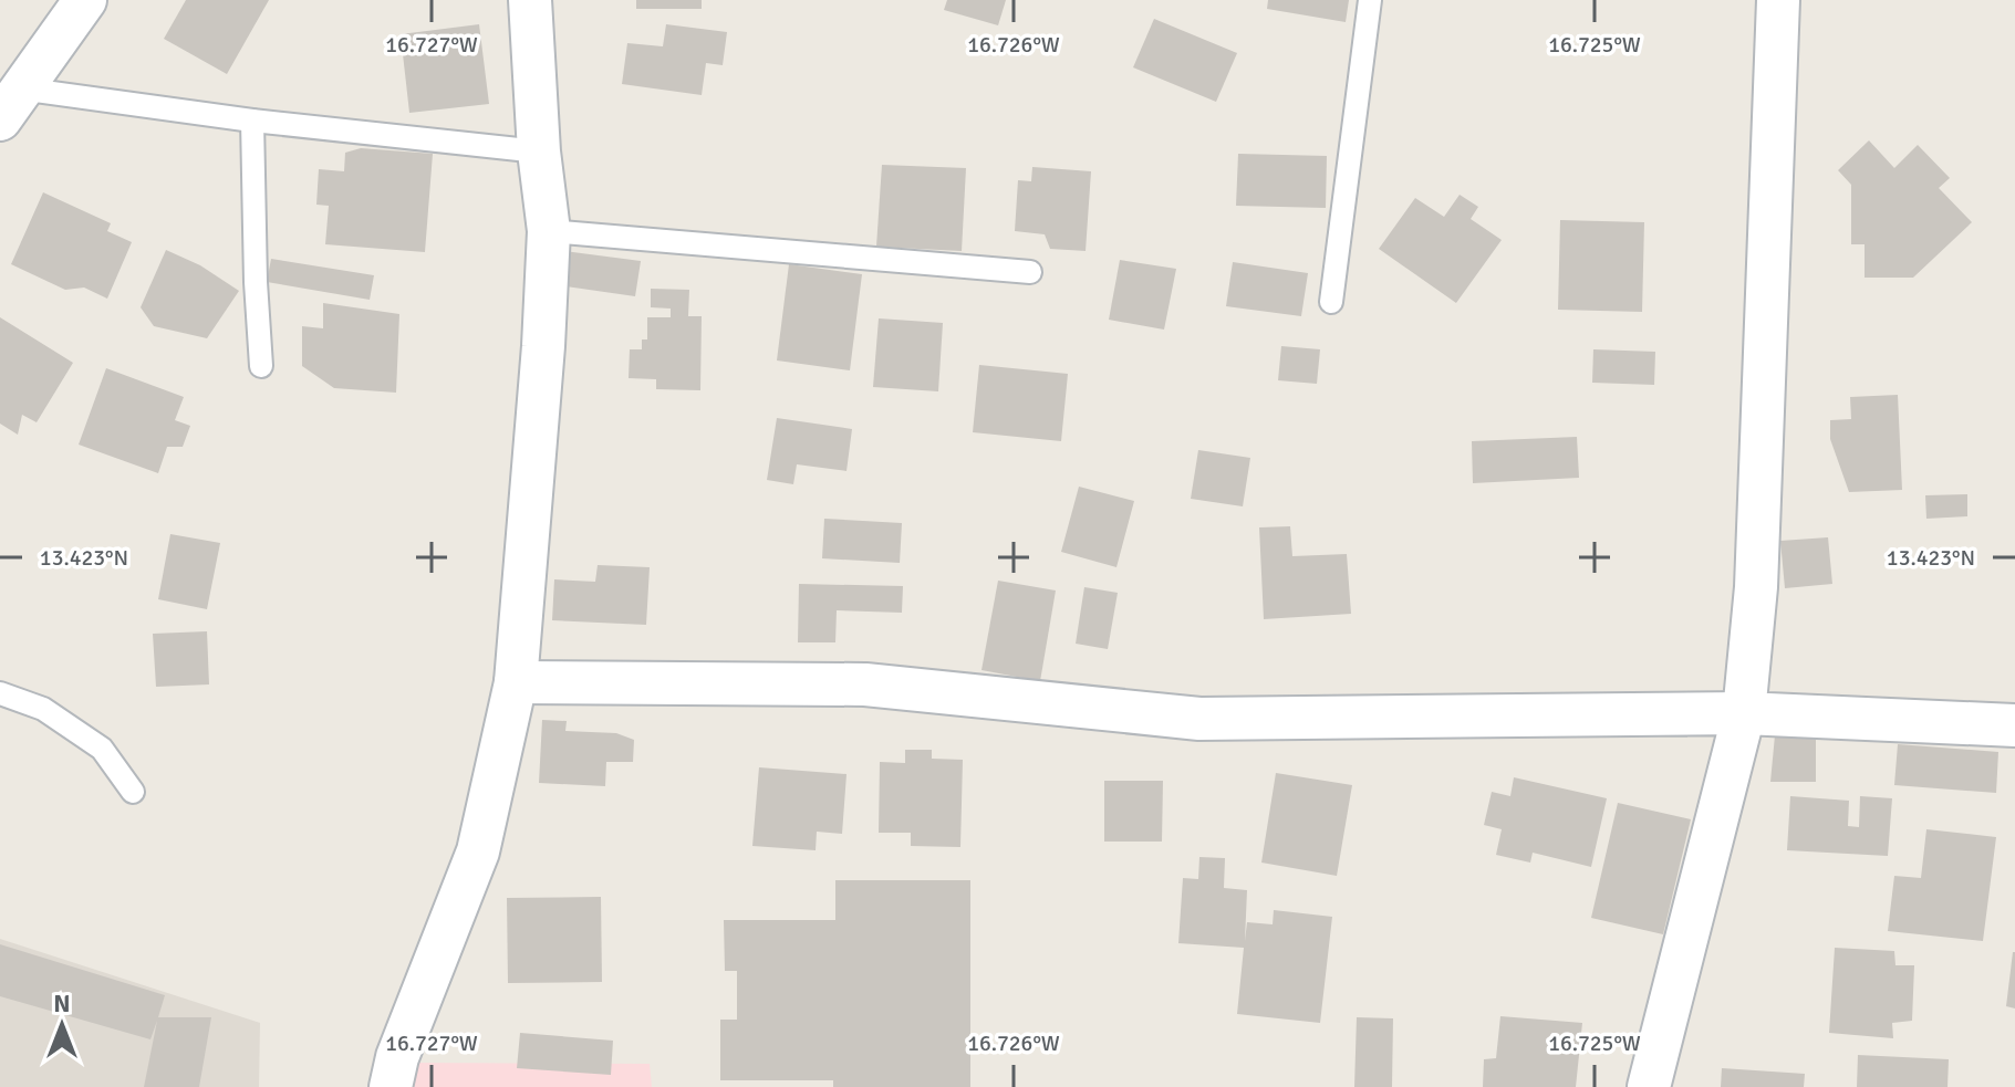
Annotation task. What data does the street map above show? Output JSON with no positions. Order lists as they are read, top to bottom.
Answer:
{
  "north": "top",
  "coordinates": [
    "16.727°W",
    "16.726°W",
    "16.725°W",
    "13.423°N"
  ]
}
